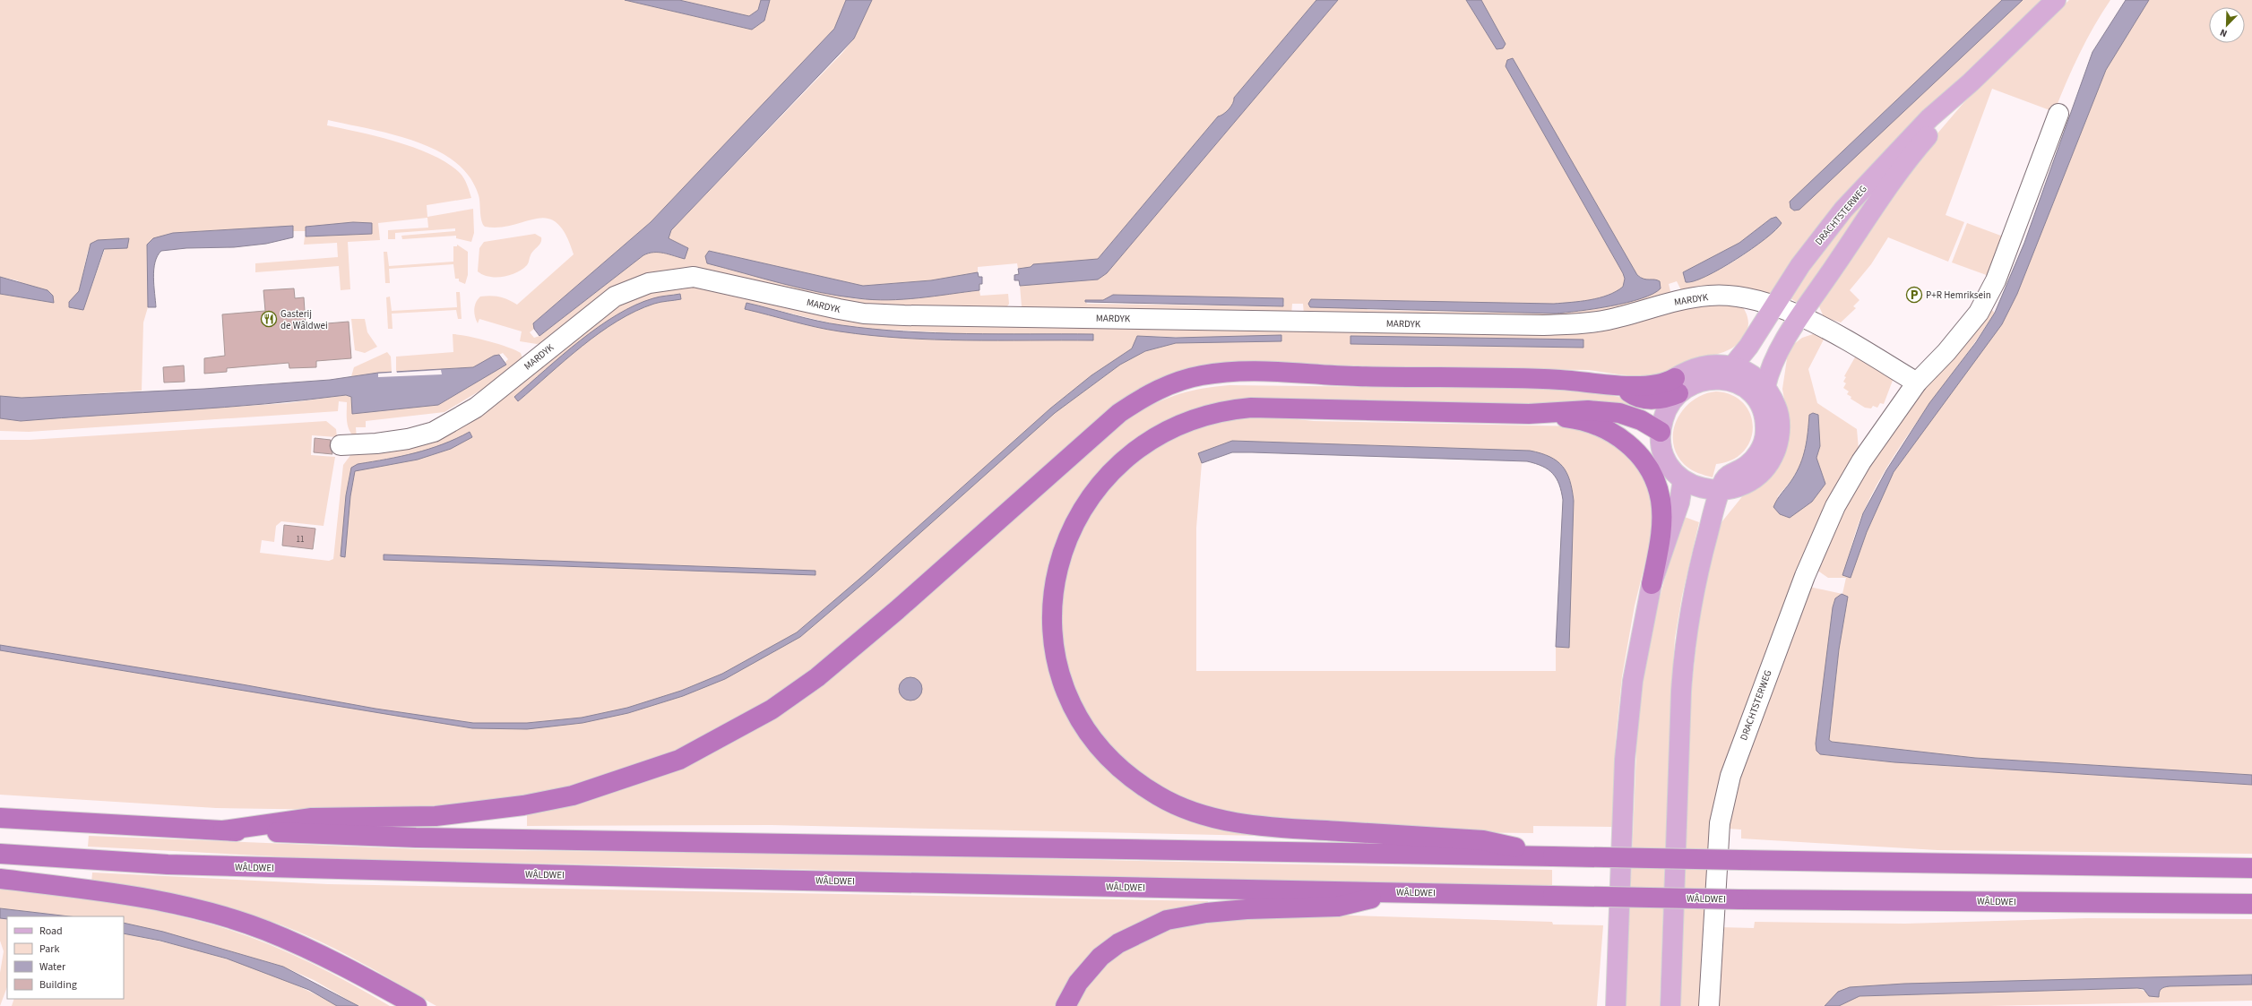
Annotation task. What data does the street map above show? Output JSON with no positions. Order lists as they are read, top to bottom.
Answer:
{
  "streets": {
    "highway": ["WÂLDWEI"],
    "main road": ["DRACHTSTERWEG"],
    "street": ["MARDYK"]
  },
  "crossings": [
    ["DRACHTSTERWEG", "MARDYK"]
  ],
  "places": {
    "parking": ["P+R Hemriksein"],
    "restaurant": ["Gasterij de Wâldwei"]
  },
  "house_numbers": ["11"],
  "legend": [
    "Road",
    "Park",
    "Water",
    "Building"
  ],
  "north": "bottom left"
}
